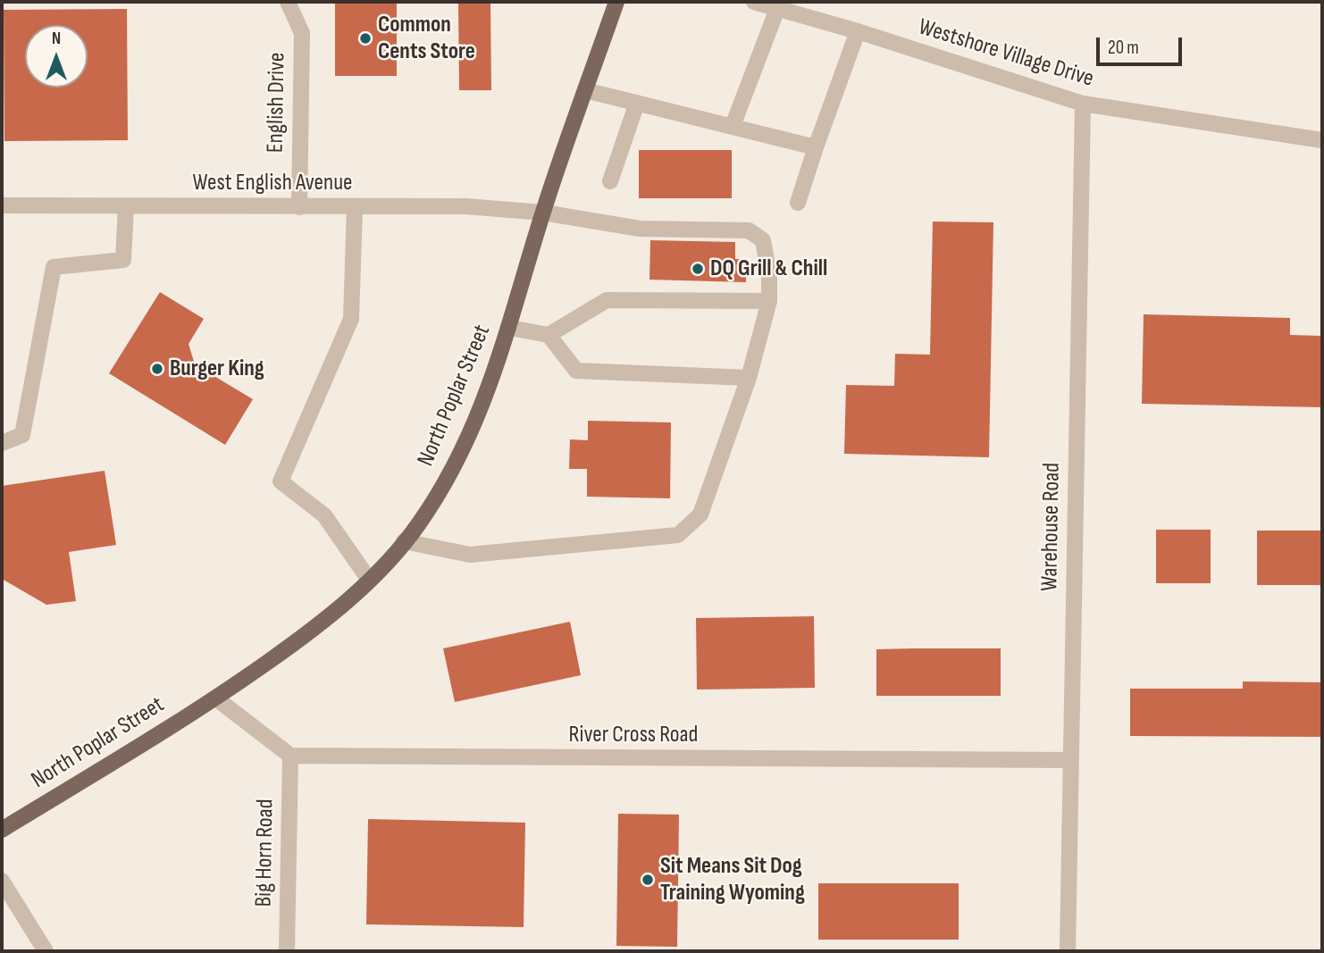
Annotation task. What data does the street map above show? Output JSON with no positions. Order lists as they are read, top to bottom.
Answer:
{
  "streets": {
    "main road": ["North Poplar Street"],
    "street": [
      "Westshore Village Drive",
      "English Drive",
      "West English Avenue",
      "Warehouse Road",
      "River Cross Road",
      "Big Horn Road"
    ]
  },
  "crossings": [
    ["Westshore Village Drive", "Warehouse Road"],
    ["English Drive", "West English Avenue"],
    ["West English Avenue", "North Poplar Street"],
    ["Warehouse Road", "River Cross Road"],
    ["River Cross Road", "Big Horn Road"]
  ],
  "places": [
    "Common Cents Store",
    "DQ Grill & Chill",
    "Burger King",
    "Sit Means Sit Dog Training Wyoming"
  ],
  "scale_bar": "20 m",
  "north": "top"
}
